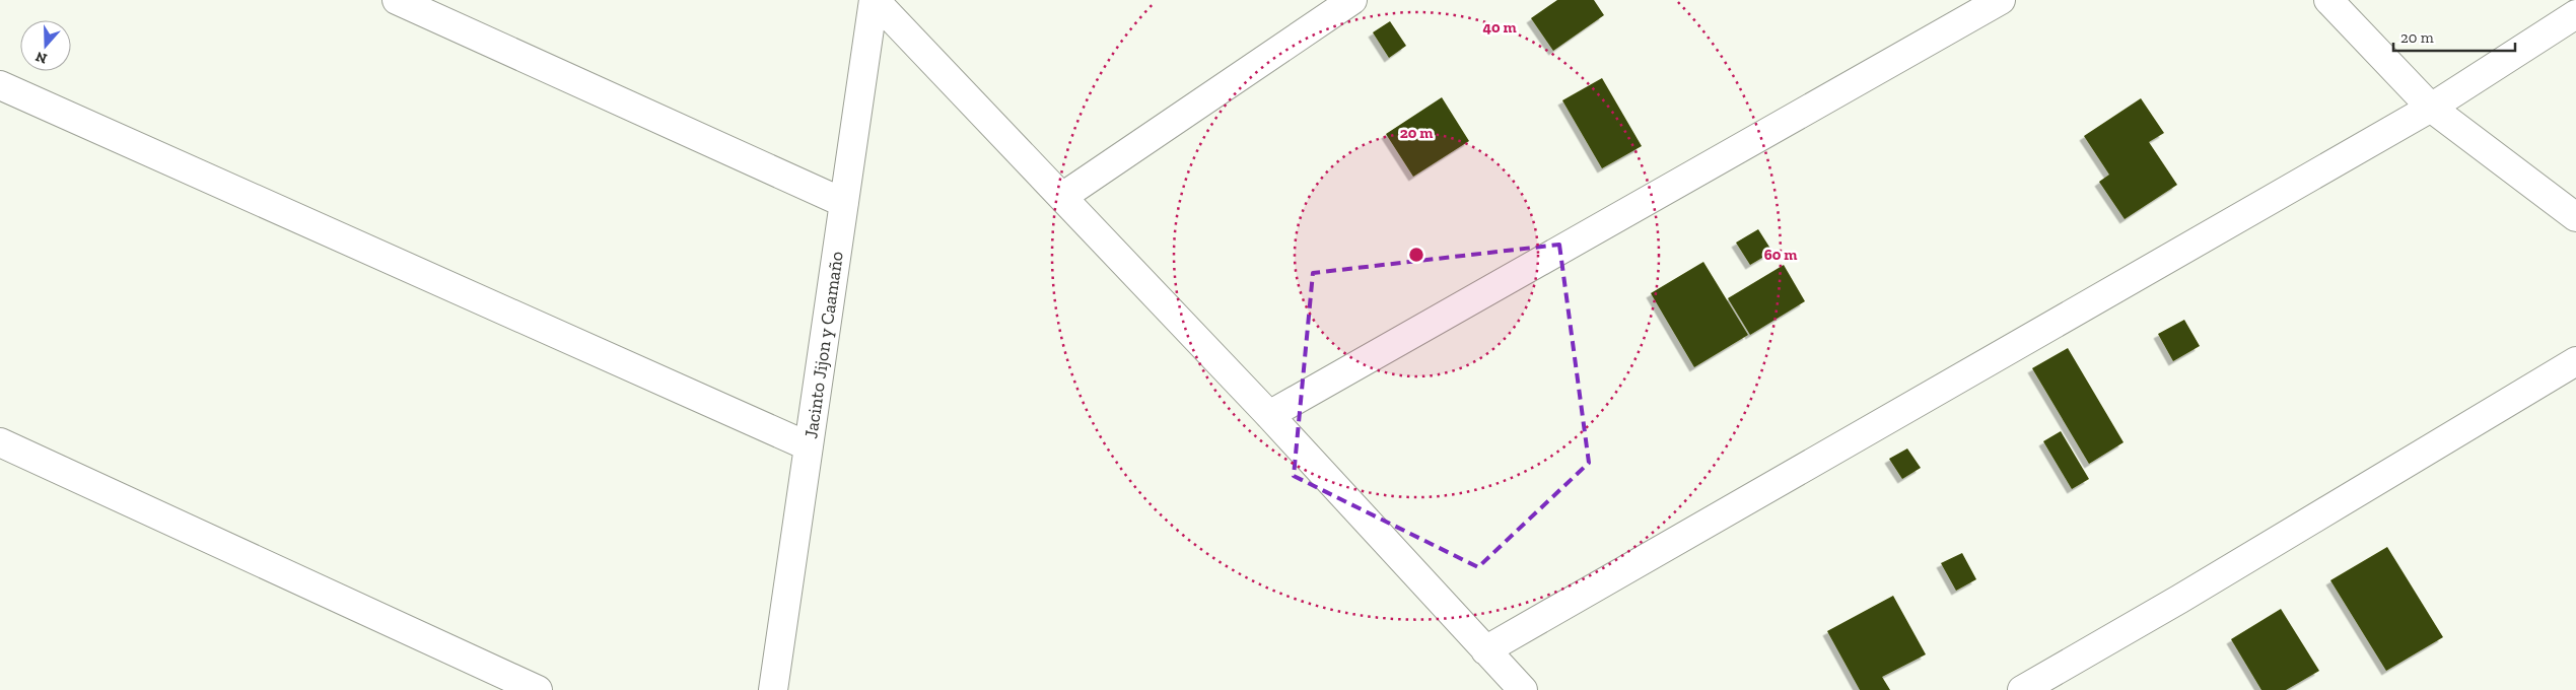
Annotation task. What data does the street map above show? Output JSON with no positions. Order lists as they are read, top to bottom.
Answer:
{
  "streets": {
    "street": ["Jacinto Jijon y Caamaño"]
  },
  "scale_bar": "20 m",
  "north": "bottom",
  "rings": ["40 m", "20 m", "60 m"]
}
